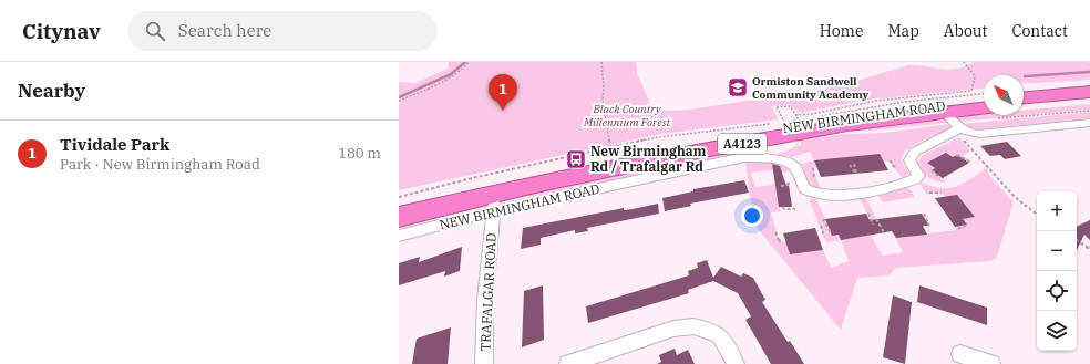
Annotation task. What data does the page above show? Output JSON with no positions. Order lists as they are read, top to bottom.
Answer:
{
  "streets": {
    "highway": ["NEW BIRMINGHAM ROAD", "A4123"],
    "street": ["TRAFALGAR ROAD"]
  },
  "crossings": [
    ["NEW BIRMINGHAM ROAD", "TRAFALGAR ROAD"]
  ],
  "parks": ["Black Country Millennium Forest"],
  "places": {
    "school or university": ["Ormiston Sandwell Community Academy"],
    "bus stop": ["New Birmingham Rd / Trafalgar Rd"]
  },
  "north": "top left",
  "page": {
    "header": "Citynav",
    "search": "Search here",
    "nav": [
      "Home",
      "Map",
      "About",
      "Contact"
    ],
    "heading": "Nearby",
    "pins": "1",
    "list": [
      {
        "mark": "1",
        "name": "Tividale Park",
        "note": "Park · New Birmingham Road",
        "value": "180 m"
      }
    ],
    "map_buttons": ["+", "−"]
  }
}
